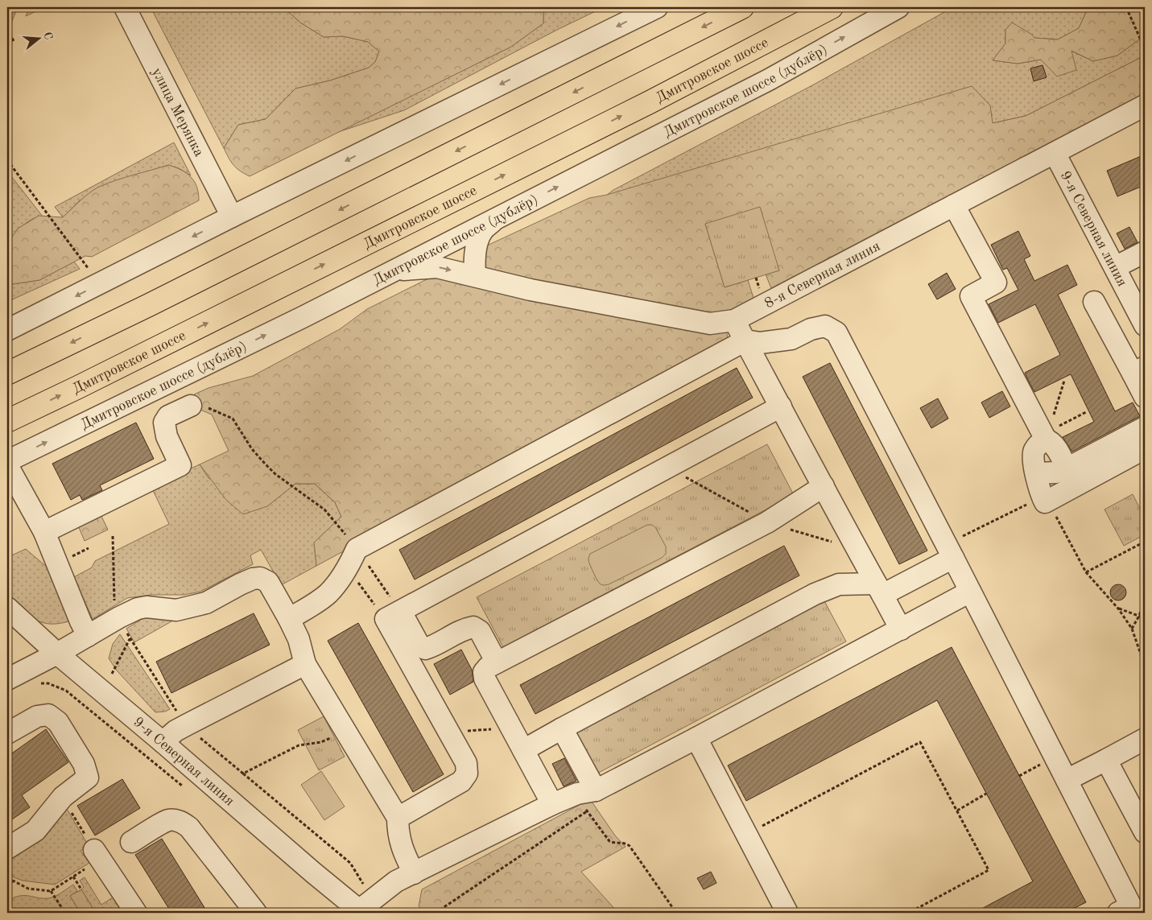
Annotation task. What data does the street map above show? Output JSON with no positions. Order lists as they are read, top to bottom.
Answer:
{
  "streets": {
    "highway": ["Дмитровское шоссе"],
    "street": [
      "Дмитровское шоссе (дублёр)",
      "улица Мерянка",
      "9-я Северная линия",
      "8-я Северная линия"
    ]
  },
  "crossings": [
    ["Дмитровское шоссе (дублёр)", "8-я Северная линия"],
    ["9-я Северная линия", "8-я Северная линия"]
  ],
  "north": "right"
}
